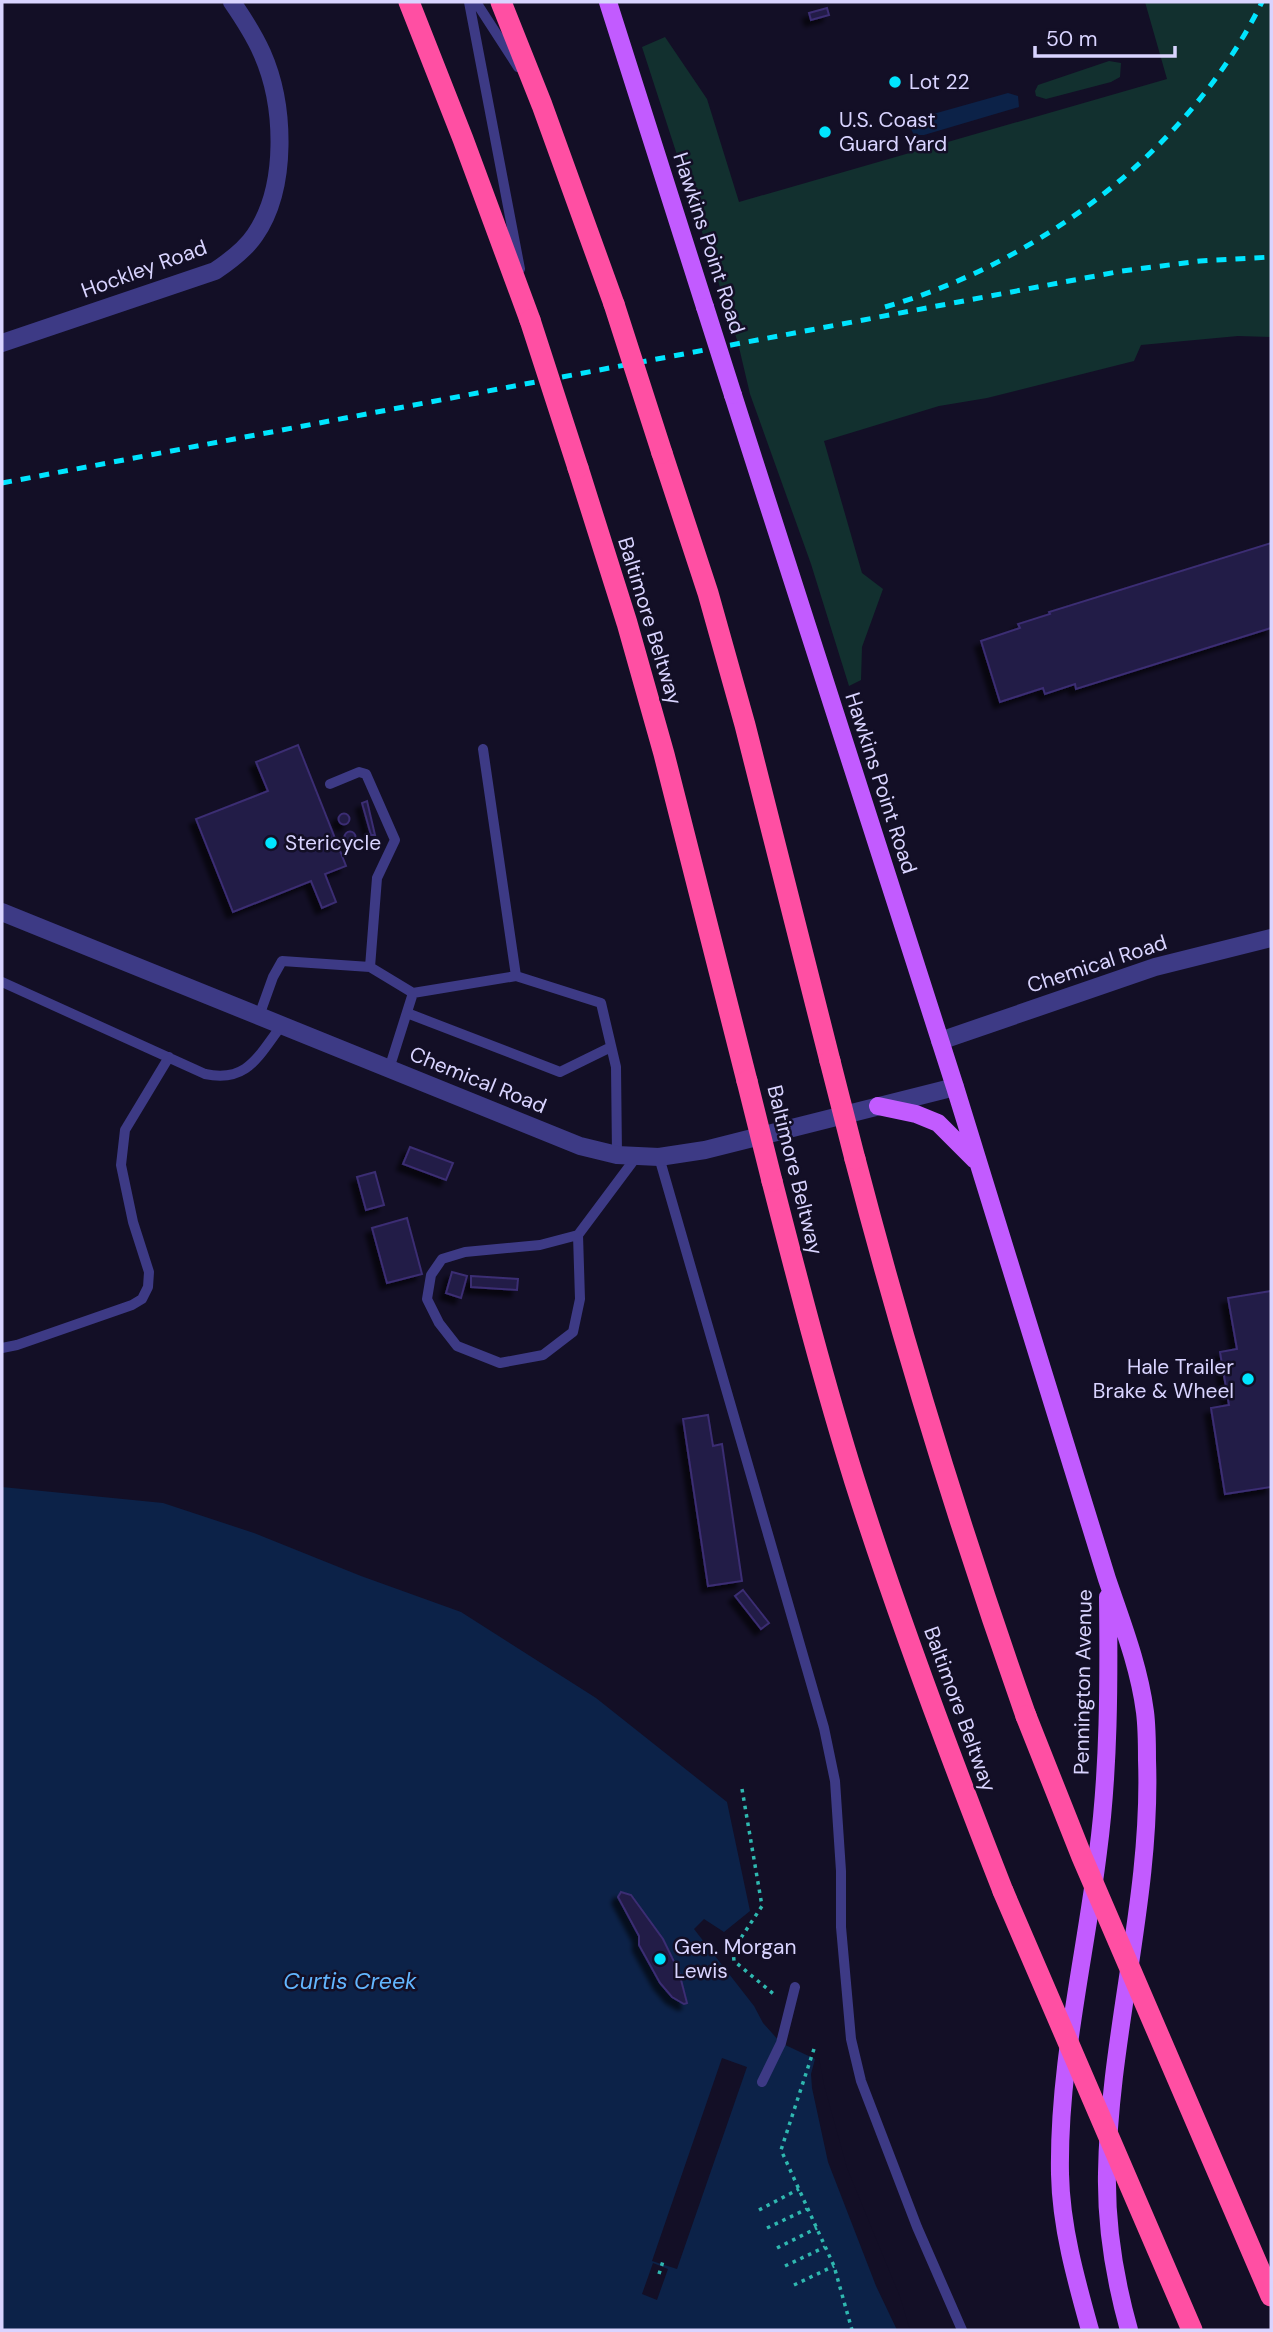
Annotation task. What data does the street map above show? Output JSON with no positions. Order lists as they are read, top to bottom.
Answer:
{
  "streets": {
    "highway": ["Baltimore Beltway"],
    "main road": ["Hawkins Point Road", "Pennington Avenue"],
    "street": ["Hockley Road", "Chemical Road"]
  },
  "crossings": [
    ["Hawkins Point Road", "Chemical Road"],
    ["Hawkins Point Road", "Pennington Avenue"]
  ],
  "water": ["Curtis Creek"],
  "places": [
    "Lot 22",
    "U.S. Coast Guard Yard",
    "Stericycle",
    "Hale Trailer Brake & Wheel",
    "Gen. Morgan Lewis"
  ],
  "scale_bar": "50 m"
}
